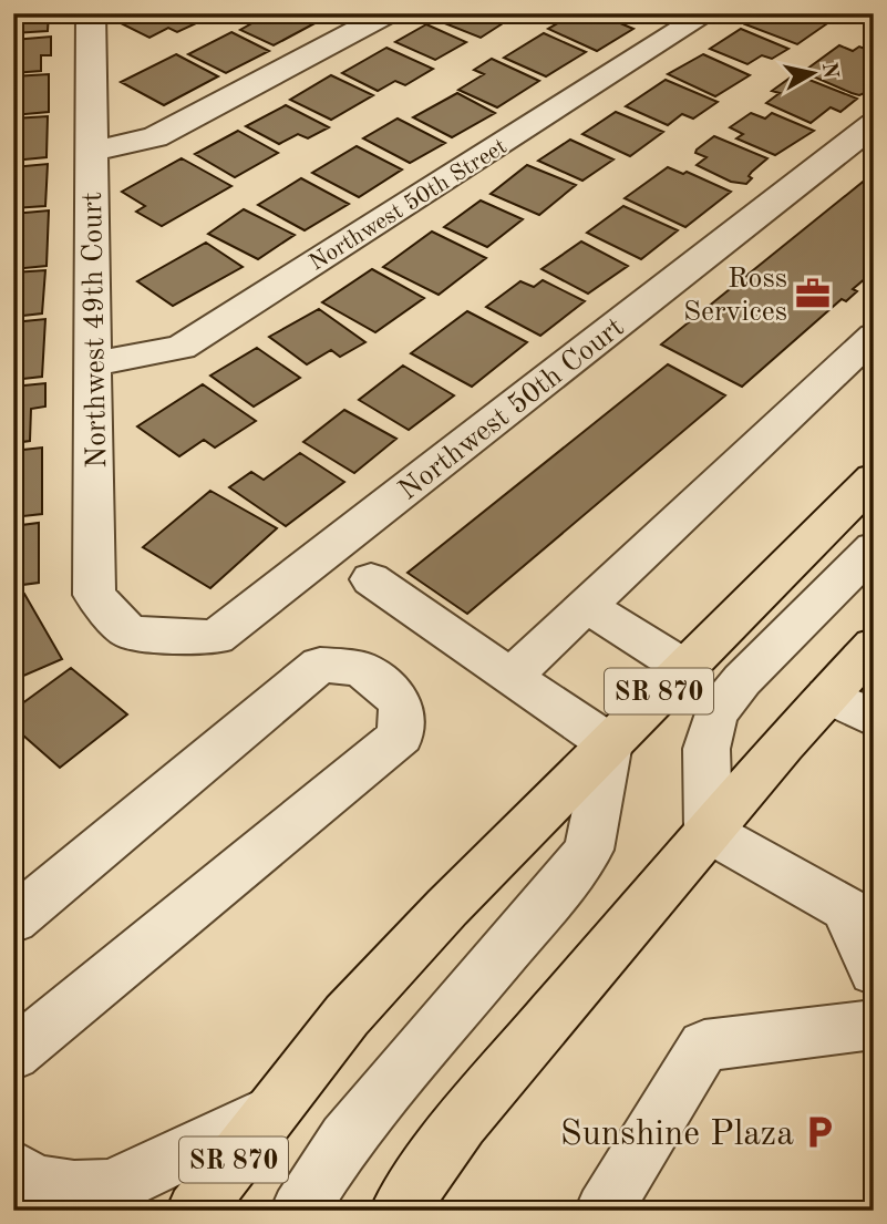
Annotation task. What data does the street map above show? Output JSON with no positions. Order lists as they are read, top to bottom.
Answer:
{
  "streets": {
    "highway": ["SR 870"],
    "street": ["Northwest 50th Street", "Northwest 49th Court", "Northwest 50th Court"]
  },
  "crossings": [
    ["Northwest 50th Street", "Northwest 49th Court"],
    ["Northwest 49th Court", "Northwest 50th Court"]
  ],
  "places": {
    "office": ["Ross Services"],
    "parking": ["Sunshine Plaza"]
  },
  "north": "right"
}
